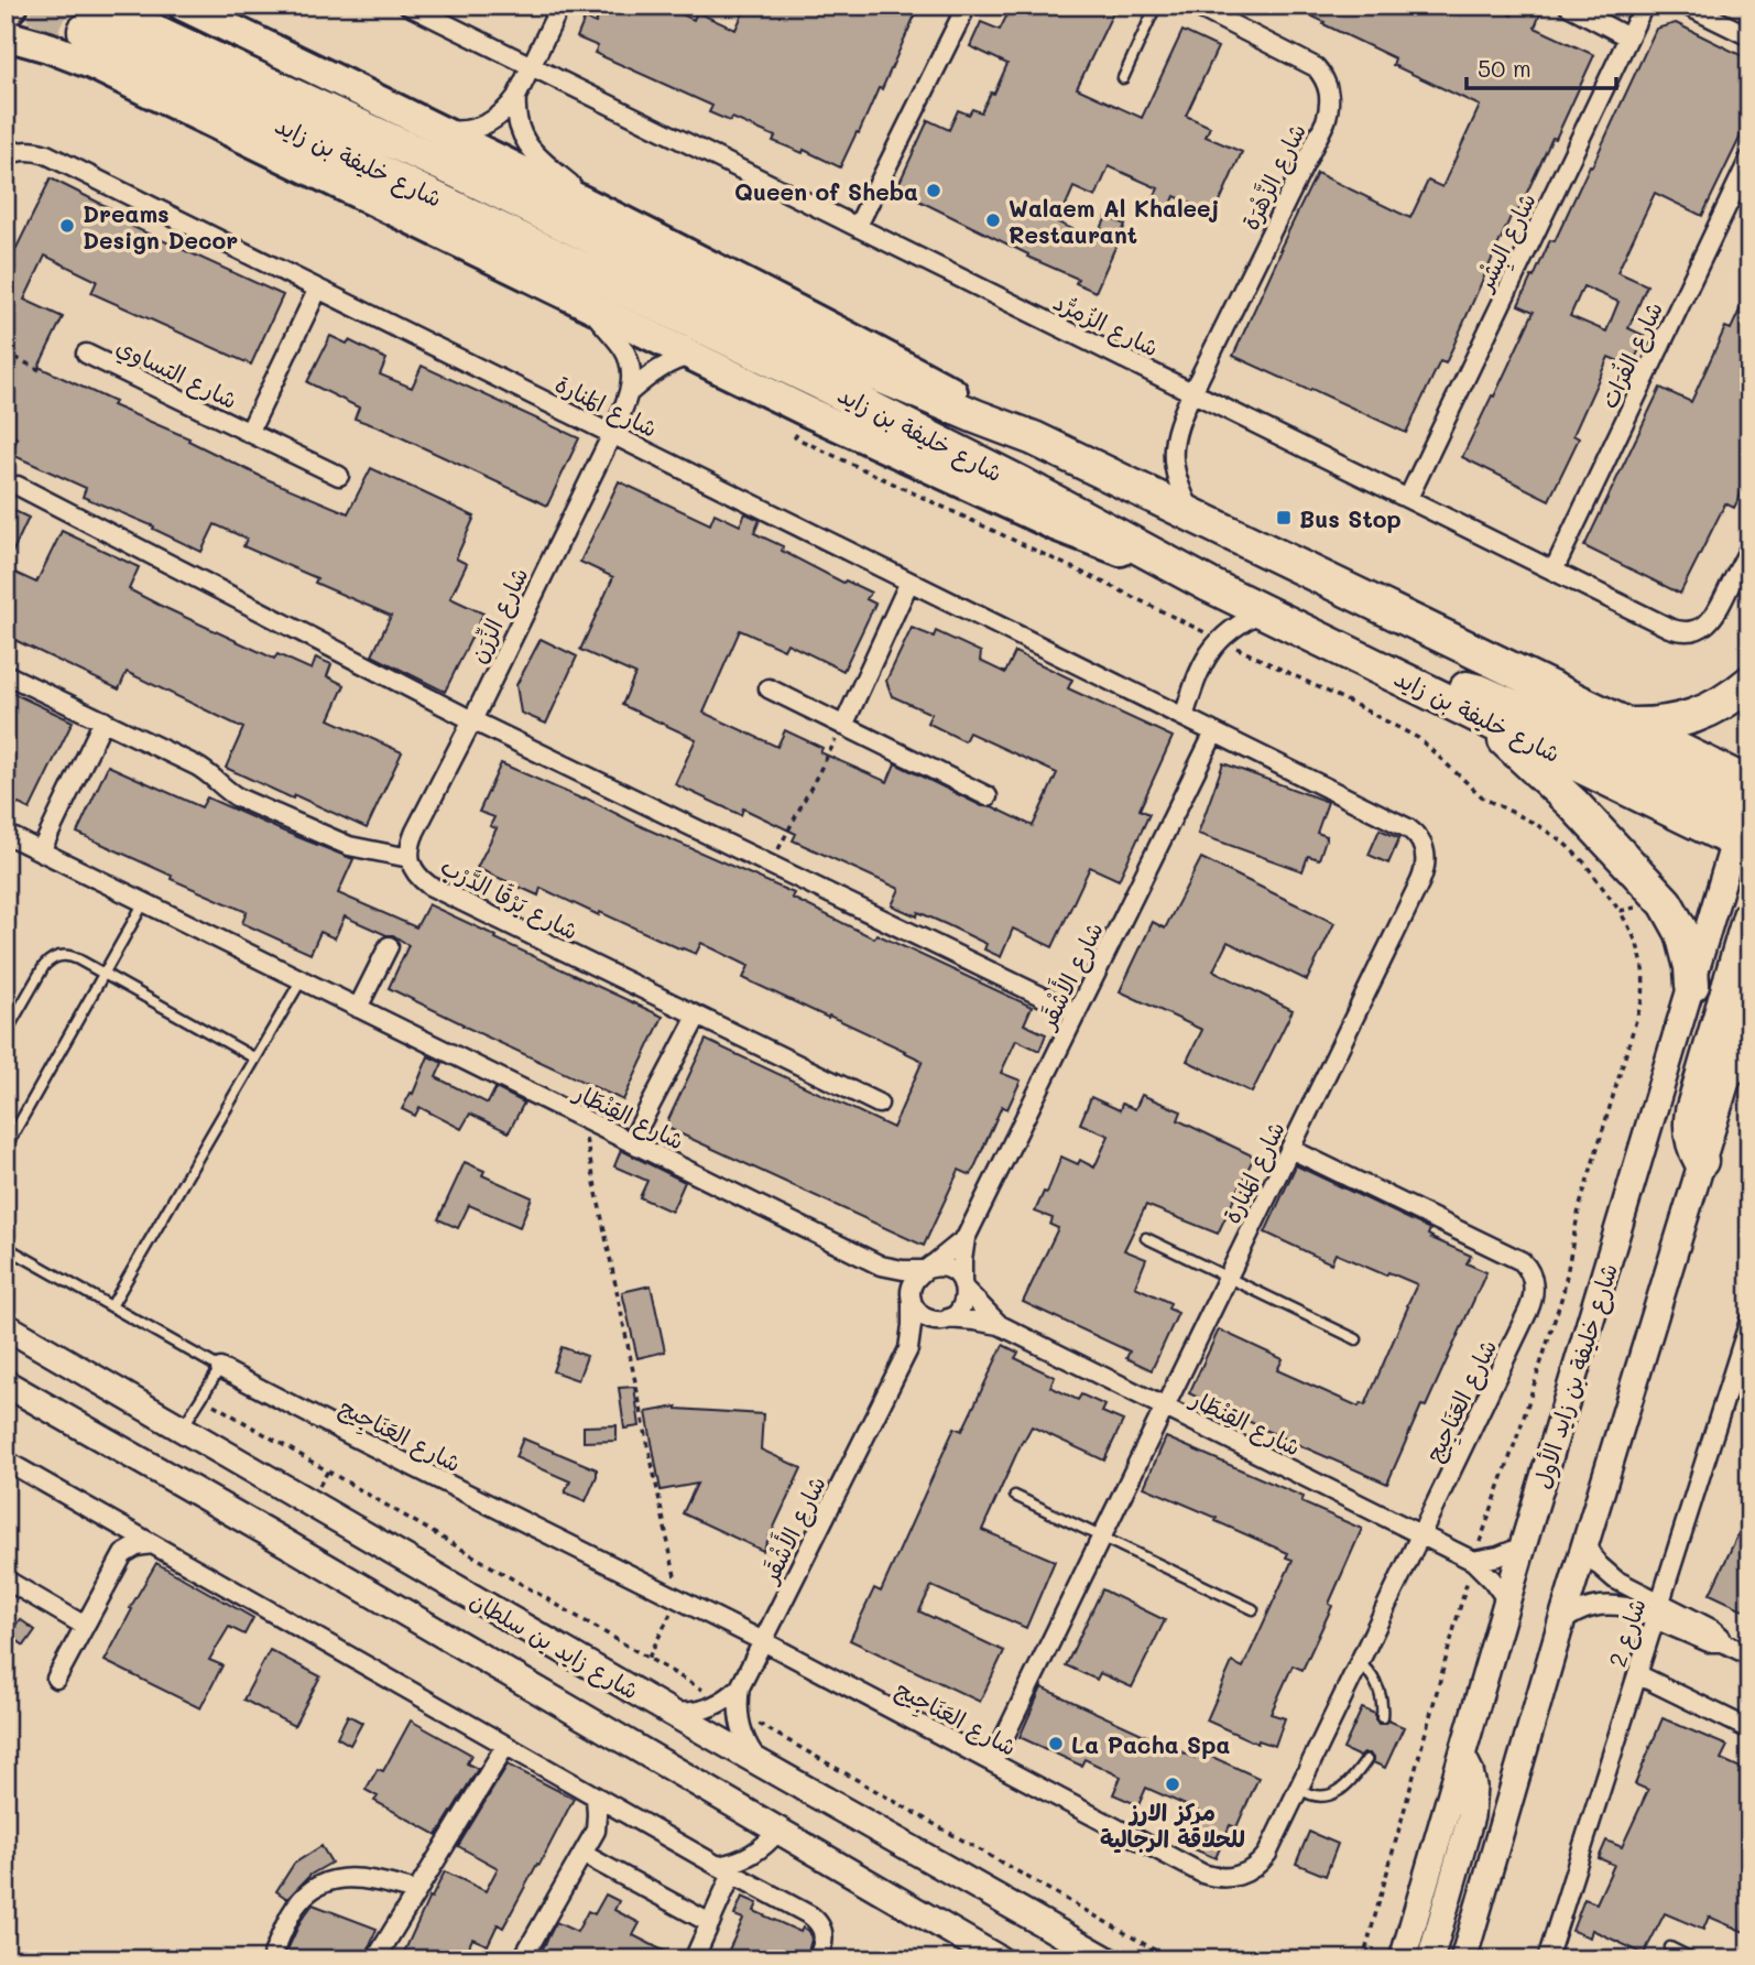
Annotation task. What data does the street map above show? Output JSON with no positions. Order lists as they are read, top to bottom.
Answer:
{
  "streets": {
    "highway": ["شارع خليفة بن زايد"],
    "main road": ["شارع خليفة بن زايد الأول", "شارع زايد بن سلطان"],
    "street": [
      "شارع الزَّهْرَة",
      "شارع البِشْر",
      "شارع الزُمرُّد",
      "شارع الفُرَات",
      "شارع التساوي",
      "شارع المَنارة",
      "شارع الزِّرَن",
      "شارع بَرْقَا الدَّرْب",
      "شارع الأَشْقَر",
      "شارع القِنْطَار",
      "شارع العَنَاجِيج",
      "شارع 2"
    ]
  },
  "crossings": [
    ["شارع خليفة بن زايد", "شارع الزَّهْرَة"],
    ["شارع خليفة بن زايد", "شارع خليفة بن زايد الأول"],
    ["شارع الزَّهْرَة", "شارع الزُمرُّد"],
    ["شارع البِشْر", "شارع الزُمرُّد"],
    ["شارع الزُمرُّد", "شارع الفُرَات"],
    ["شارع التساوي", "شارع المَنارة"],
    ["شارع المَنارة", "شارع الزِّرَن"],
    ["شارع المَنارة", "شارع الأَشْقَر"],
    ["شارع المَنارة", "شارع القِنْطَار"],
    ["شارع المَنارة", "شارع العَنَاجِيج"],
    ["شارع الزِّرَن", "شارع بَرْقَا الدَّرْب"],
    ["شارع الأَشْقَر", "شارع القِنْطَار"],
    ["شارع الأَشْقَر", "شارع العَنَاجِيج"],
    ["شارع الأَشْقَر", "شارع زايد بن سلطان"],
    ["شارع القِنْطَار", "شارع خليفة بن زايد الأول"],
    ["شارع القِنْطَار", "شارع العَنَاجِيج"]
  ],
  "places": {
    "other": [
      "Queen of Sheba",
      "Walaem Al Khaleej Restaurant",
      "Dreams Design Decor",
      "La Pacha Spa",
      "مركز الارز للحلاقة الرجالية"
    ],
    "transit": ["Bus Stop"]
  },
  "scale_bar": "50 m"
}
